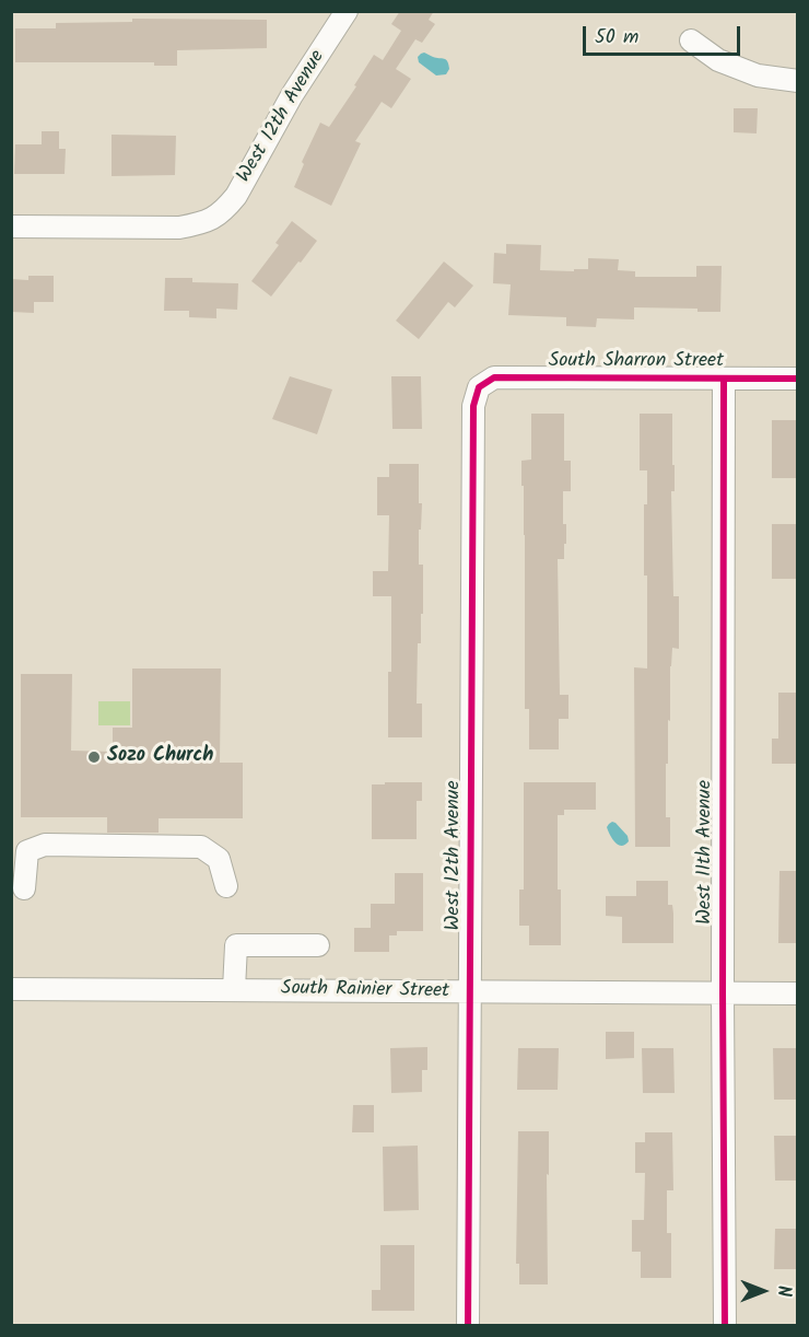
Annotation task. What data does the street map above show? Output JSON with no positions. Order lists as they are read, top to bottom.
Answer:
{
  "streets": {
    "street": [
      "West 12th Avenue",
      "South Sharron Street",
      "West 11th Avenue",
      "South Rainier Street"
    ]
  },
  "crossings": [
    ["West 12th Avenue", "South Sharron Street"],
    ["West 12th Avenue", "South Rainier Street"],
    ["South Sharron Street", "West 11th Avenue"],
    ["West 11th Avenue", "South Rainier Street"]
  ],
  "places": ["Sozo Church"],
  "scale_bar": "50 m",
  "north": "right"
}
